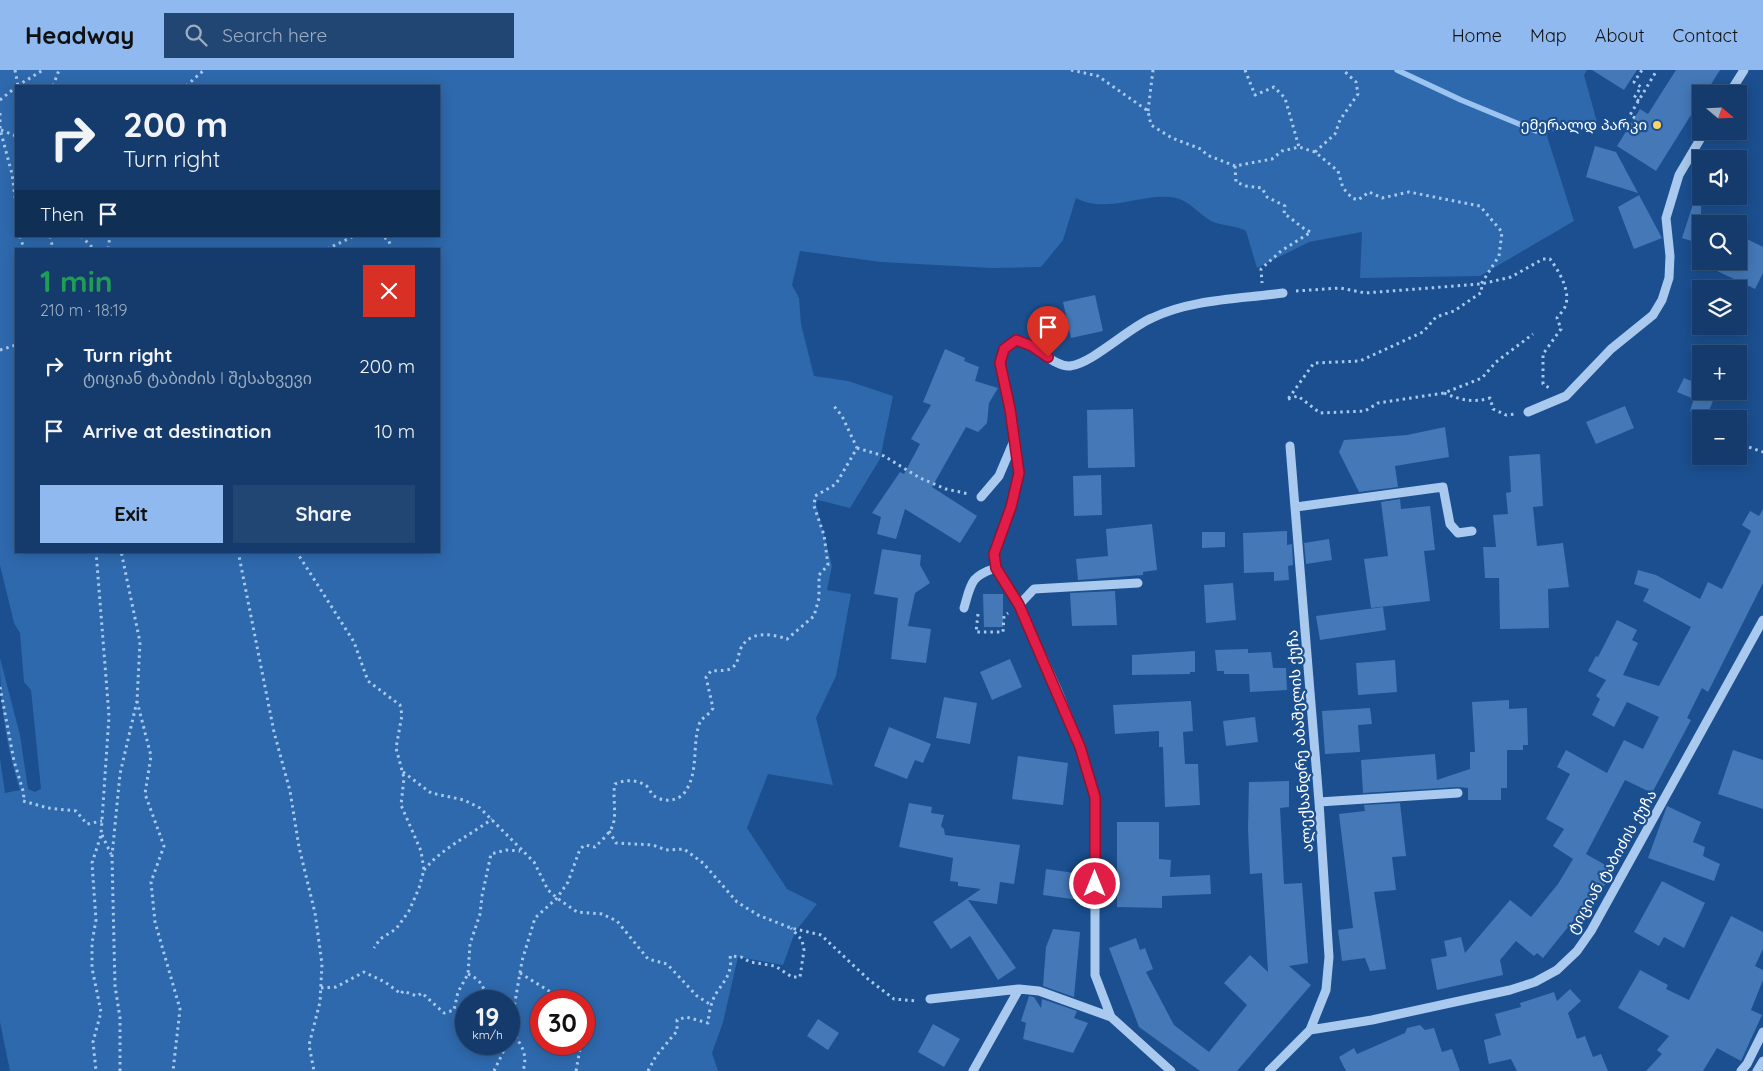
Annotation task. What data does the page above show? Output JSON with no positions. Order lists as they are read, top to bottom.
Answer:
{
  "streets": {
    "street": ["ალექსანდრე აბაშელის ქუჩა", "ტიციან ტაბიძის ქუჩა"]
  },
  "crossings": [
    ["ალექსანდრე აბაშელის ქუჩა", "ტიციან ტაბიძის ქუჩა"]
  ],
  "places": ["ემერალდ პარკი"],
  "north": "right",
  "page": {
    "header": "Headway",
    "search": "Search here",
    "nav": [
      "Home",
      "Map",
      "About",
      "Contact"
    ],
    "map_buttons": ["+", "−"],
    "turn": ["200 m", "Turn right"],
    "then": "Then",
    "heading": ["1 min", "210 m · 18:19"],
    "list": [
      {
        "name": "Turn right",
        "note": "ტიციან ტაბიძის I შესახვევი",
        "value": "200 m"
      },
      {
        "name": "Arrive at destination",
        "value": "10 m"
      }
    ],
    "buttons": ["Exit", "Share"],
    "speed": "19 km/h",
    "limit": "30"
  }
}
